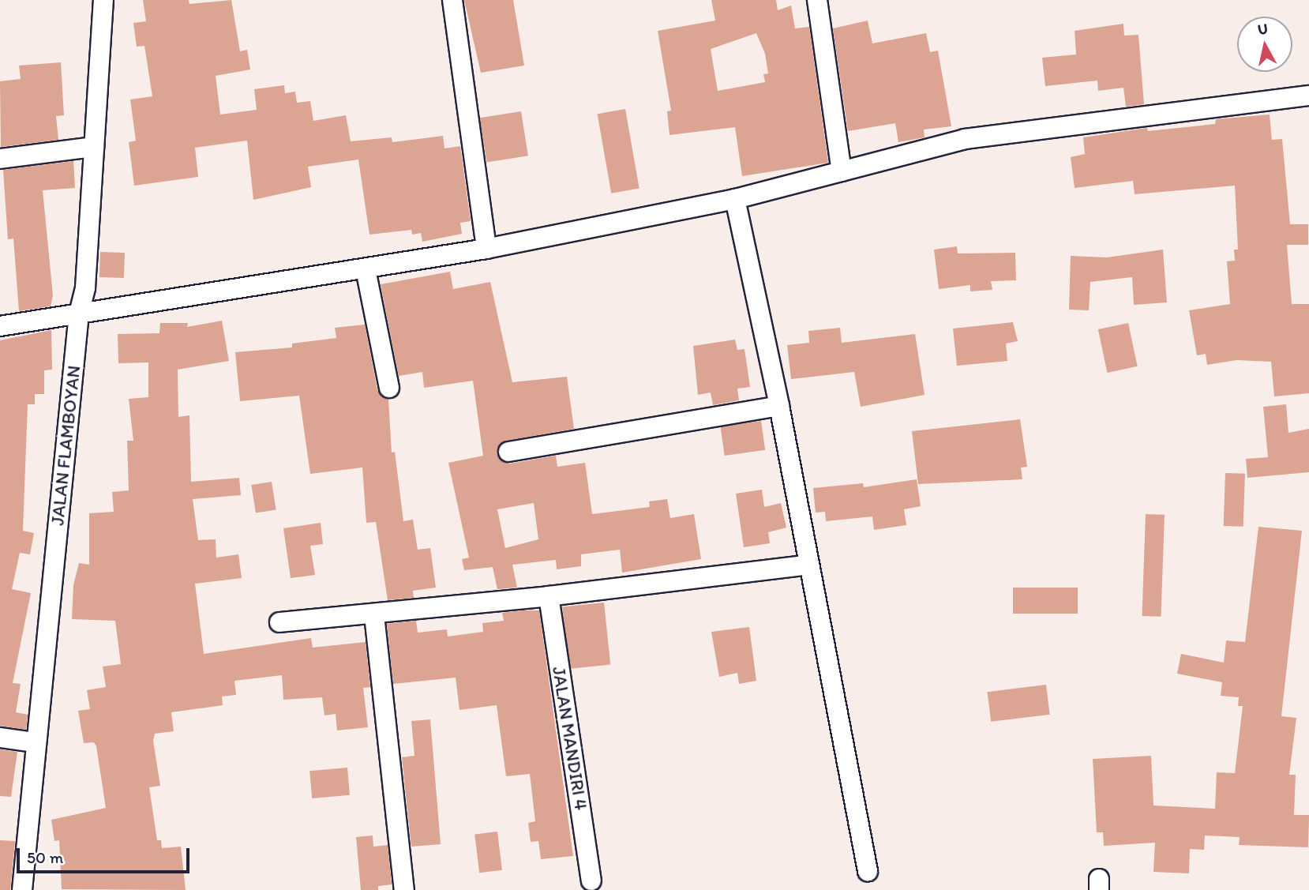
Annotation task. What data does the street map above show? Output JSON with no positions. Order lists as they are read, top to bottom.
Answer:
{
  "streets": {
    "street": ["JALAN FLAMBOYAN", "JALAN MANDIRI 4"]
  },
  "scale_bar": "50 m",
  "north": "top"
}
